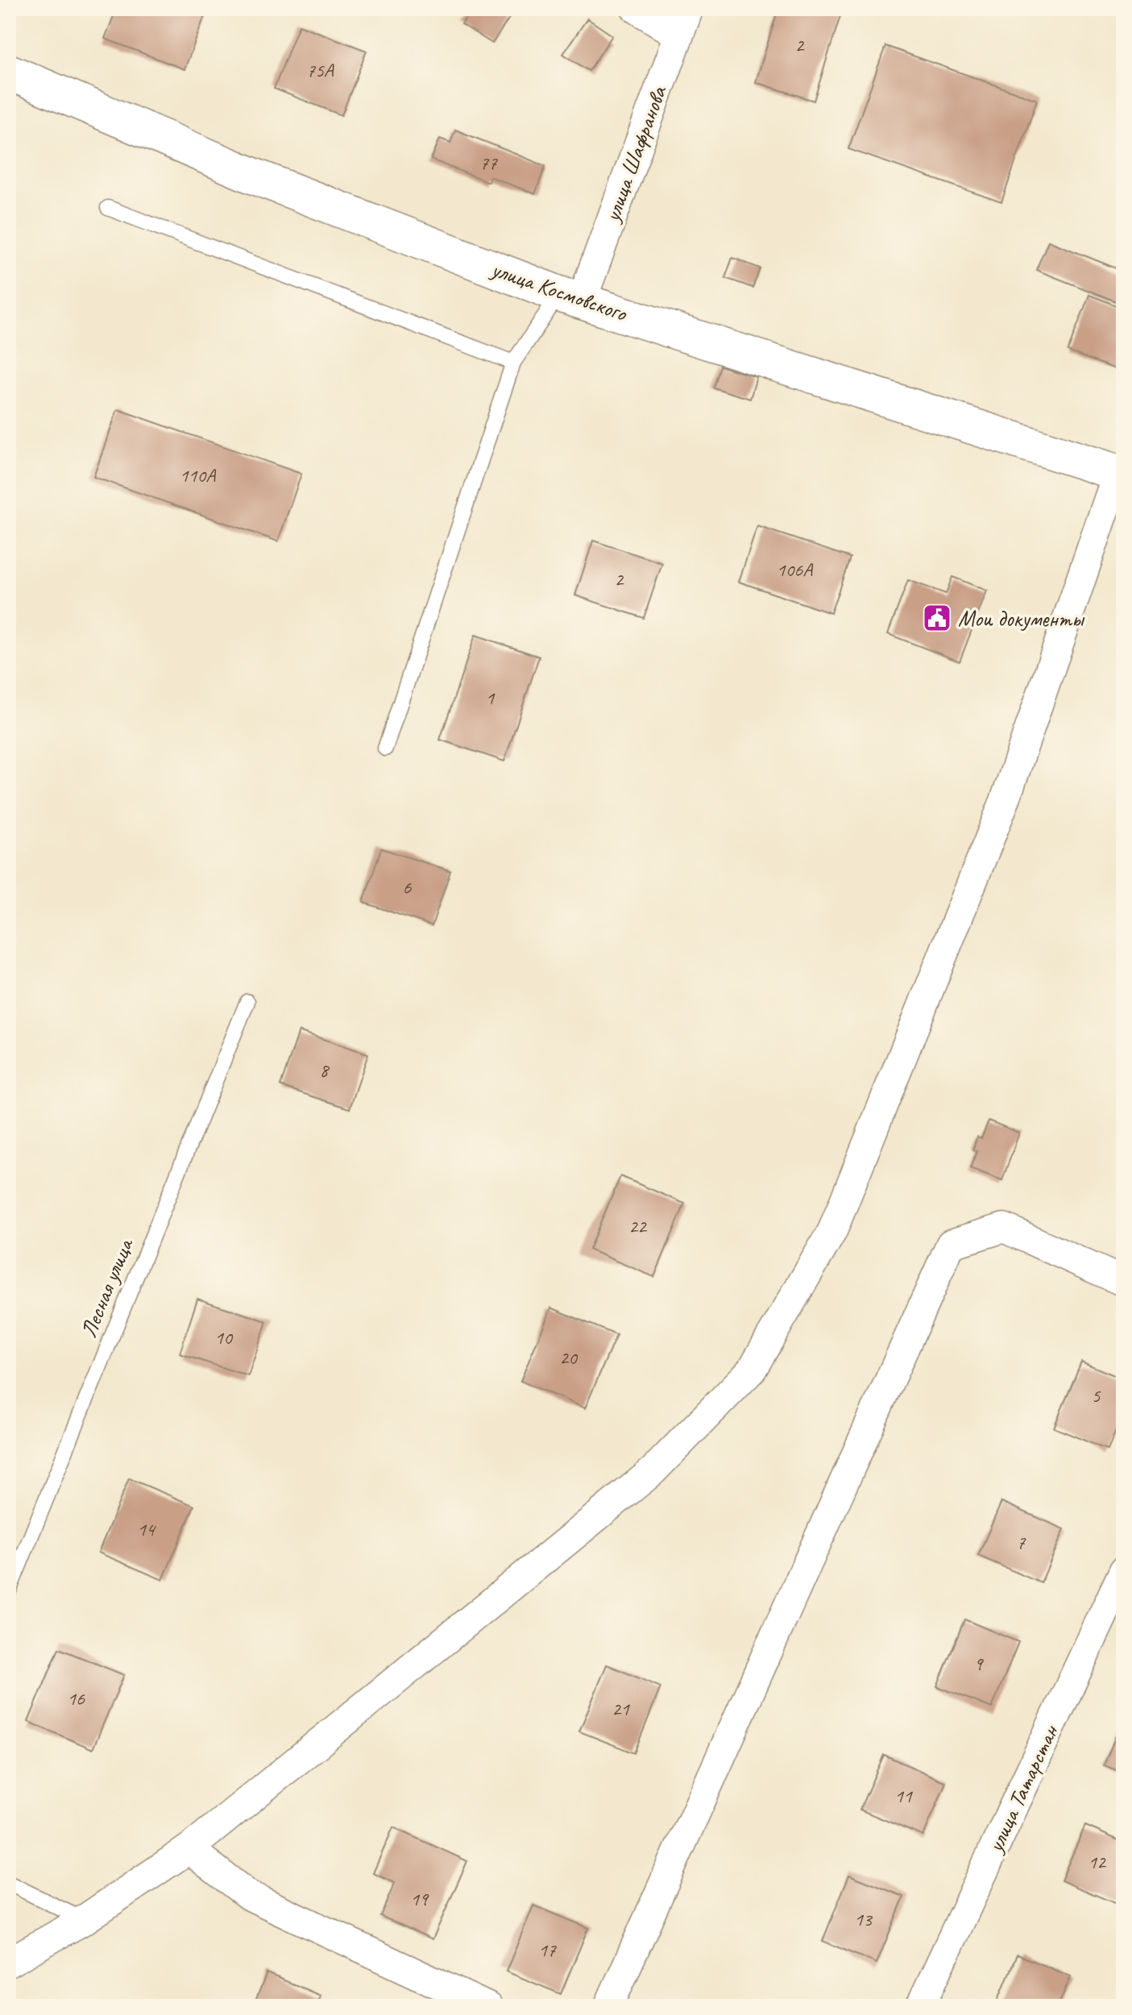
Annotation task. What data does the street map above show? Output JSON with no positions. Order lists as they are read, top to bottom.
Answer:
{
  "streets": {
    "main road": ["улица Космовского"],
    "street": ["улица Шафранова", "улица Татарстан"],
    "lane": ["Лесная улица"]
  },
  "crossings": [
    ["улица Шафранова", "улица Космовского"]
  ],
  "places": {
    "public building": ["Мои документы"]
  },
  "house_numbers": [
    "2",
    "75А",
    "77",
    "110А",
    "106А",
    "2",
    "1",
    "6",
    "8",
    "22",
    "10",
    "20",
    "5",
    "14",
    "7",
    "9",
    "16",
    "21",
    "11",
    "12",
    "19",
    "13",
    "17"
  ]
}
